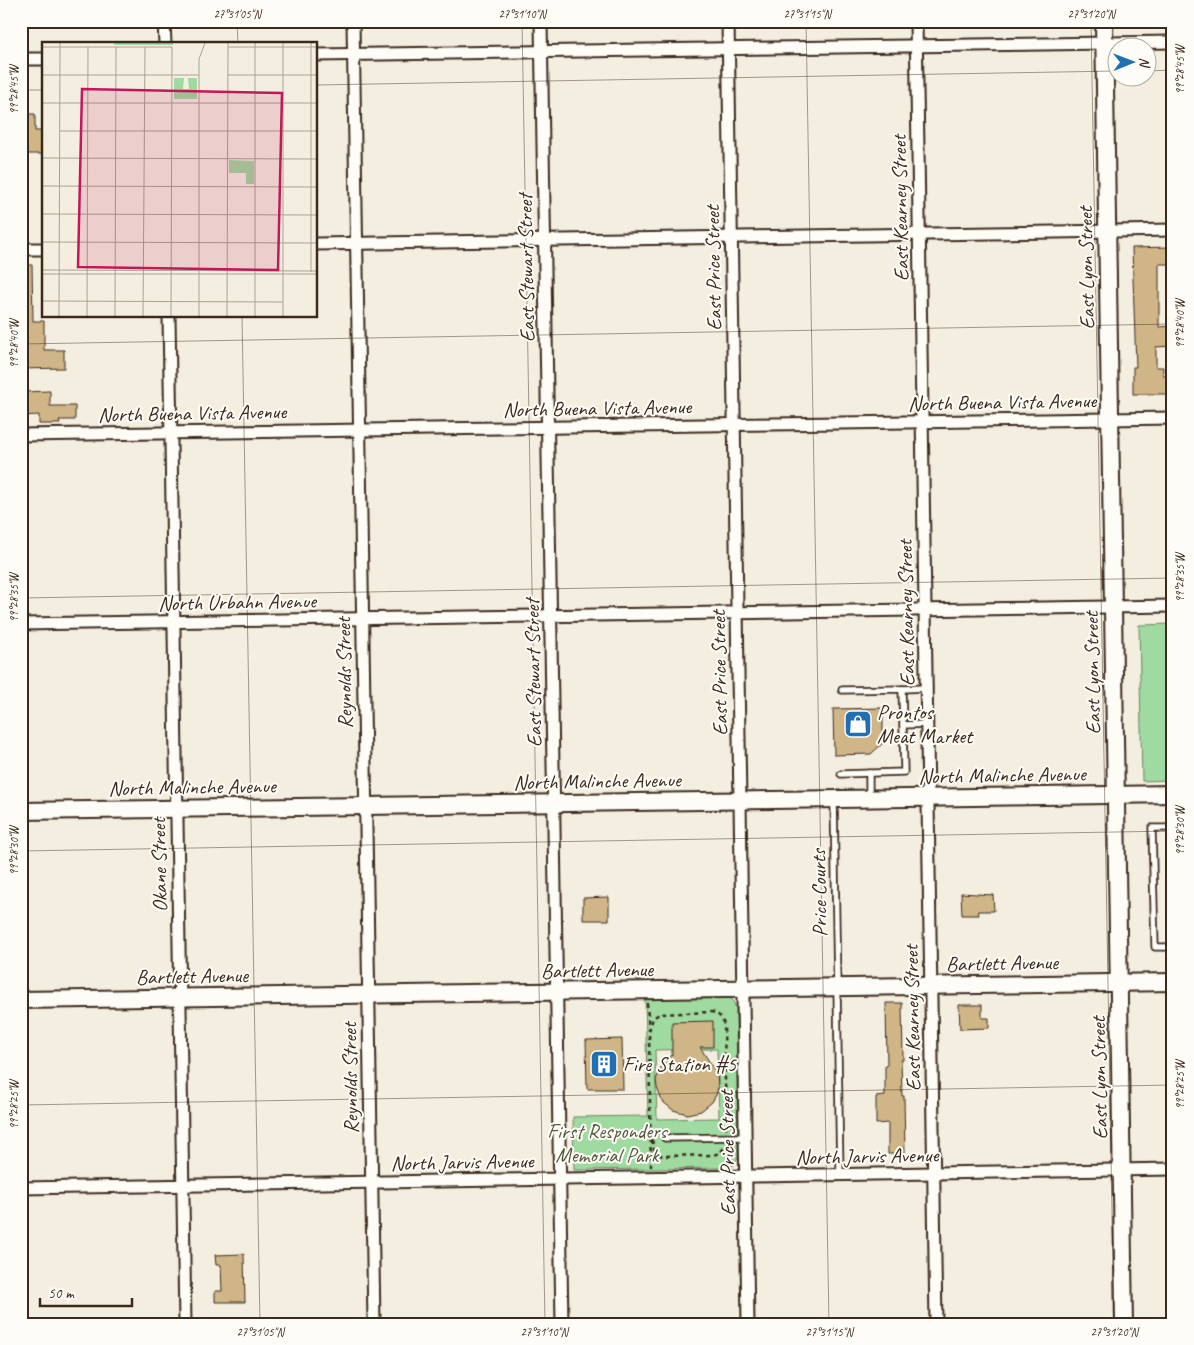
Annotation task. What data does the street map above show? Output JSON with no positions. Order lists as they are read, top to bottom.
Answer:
{
  "streets": {
    "main road": ["East Lyon Street", "North Malinche Avenue", "Bartlett Avenue"],
    "street": [
      "East Kearney Street",
      "East Stewart Street",
      "East Price Street",
      "North Buena Vista Avenue",
      "North Urbahn Avenue",
      "Reynolds Street",
      "Okane Street",
      "North Jarvis Avenue"
    ],
    "lane": ["Price Courts"]
  },
  "crossings": [
    ["East Kearney Street", "North Buena Vista Avenue"],
    ["East Kearney Street", "North Urbahn Avenue"],
    ["East Kearney Street", "North Malinche Avenue"],
    ["East Kearney Street", "Bartlett Avenue"],
    ["East Kearney Street", "North Jarvis Avenue"],
    ["East Stewart Street", "North Buena Vista Avenue"],
    ["East Stewart Street", "North Urbahn Avenue"],
    ["East Stewart Street", "North Malinche Avenue"],
    ["East Stewart Street", "Bartlett Avenue"],
    ["East Stewart Street", "North Jarvis Avenue"],
    ["East Price Street", "North Buena Vista Avenue"],
    ["East Price Street", "North Urbahn Avenue"],
    ["East Price Street", "North Malinche Avenue"],
    ["East Price Street", "Bartlett Avenue"],
    ["East Price Street", "North Jarvis Avenue"],
    ["East Lyon Street", "North Buena Vista Avenue"],
    ["East Lyon Street", "North Urbahn Avenue"],
    ["East Lyon Street", "North Malinche Avenue"],
    ["East Lyon Street", "Bartlett Avenue"],
    ["East Lyon Street", "North Jarvis Avenue"],
    ["North Buena Vista Avenue", "Reynolds Street"],
    ["North Buena Vista Avenue", "Okane Street"],
    ["North Urbahn Avenue", "Reynolds Street"],
    ["North Urbahn Avenue", "Okane Street"],
    ["Reynolds Street", "North Malinche Avenue"],
    ["Reynolds Street", "Bartlett Avenue"],
    ["Reynolds Street", "North Jarvis Avenue"],
    ["North Malinche Avenue", "Okane Street"],
    ["North Malinche Avenue", "Price Courts"],
    ["Okane Street", "Bartlett Avenue"],
    ["Okane Street", "North Jarvis Avenue"],
    ["Price Courts", "Bartlett Avenue"],
    ["Price Courts", "North Jarvis Avenue"]
  ],
  "parks": ["First Responders Memorial Park"],
  "places": {
    "shop": ["Prontos Meat Market"],
    "building": ["Fire Station #5"]
  },
  "scale_bar": "50 m",
  "north": "right",
  "coordinates": [
    "27°31'05\"N",
    "27°31'10\"N",
    "27°31'15\"N",
    "27°31'20\"N",
    "99°28'45\"W",
    "99°28'40\"W",
    "99°28'35\"W",
    "99°28'30\"W",
    "99°28'25\"W"
  ]
}
